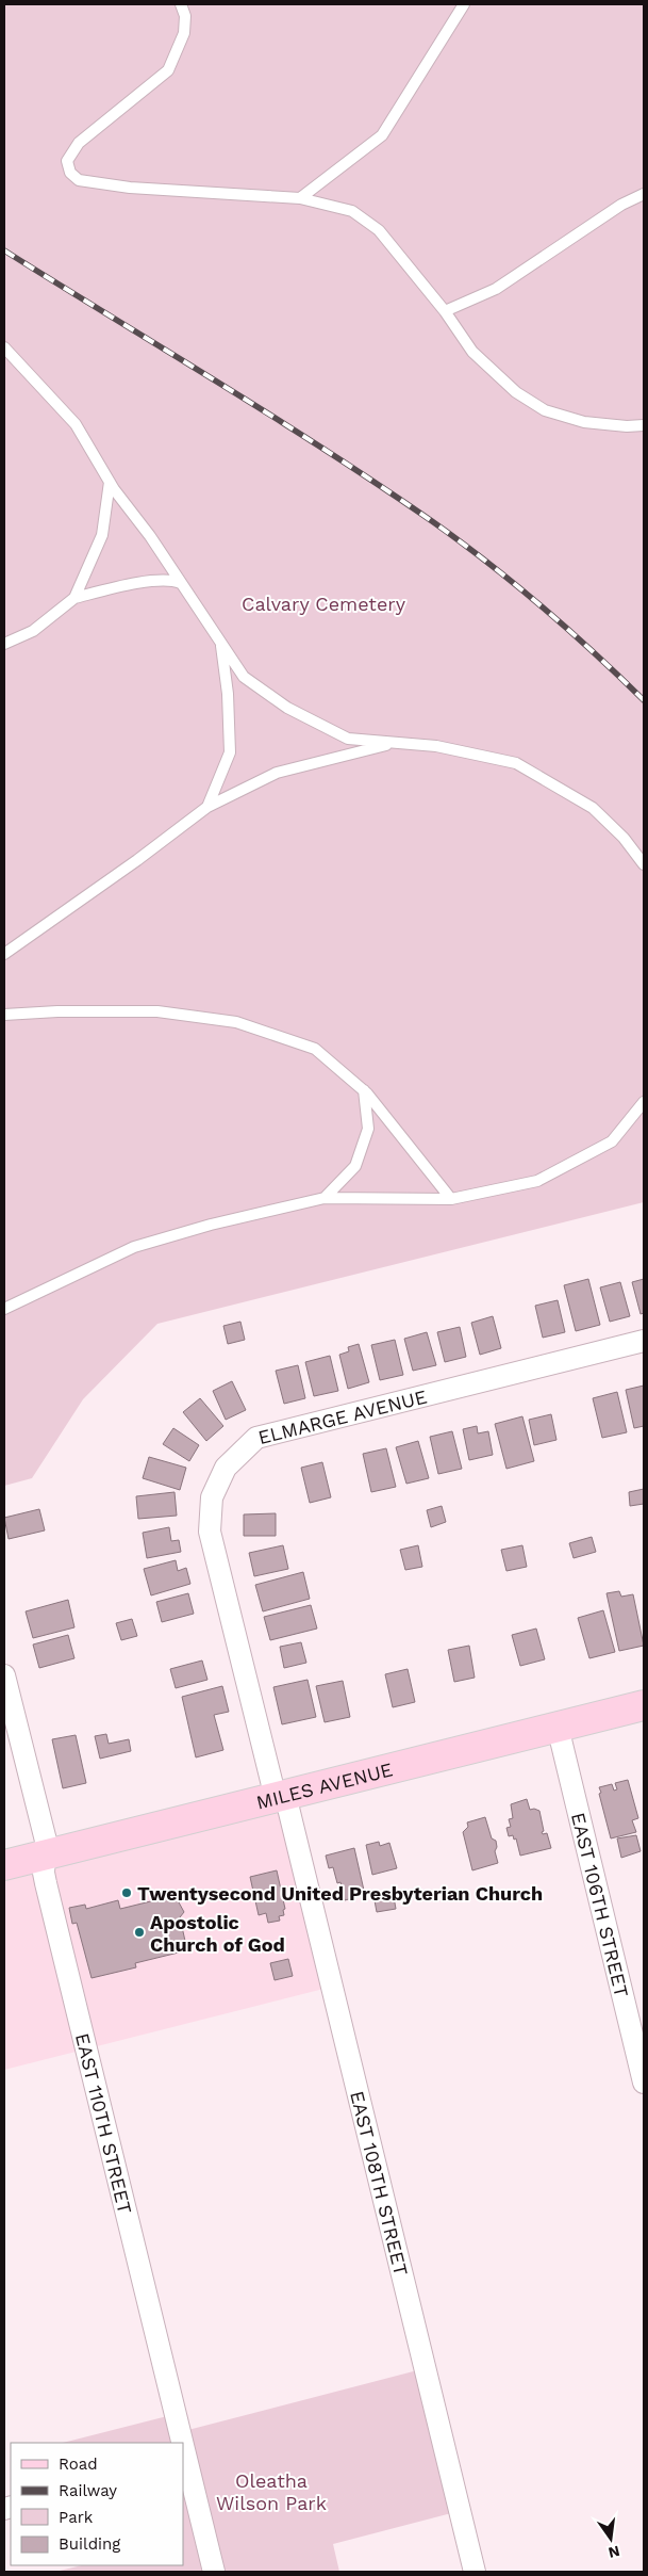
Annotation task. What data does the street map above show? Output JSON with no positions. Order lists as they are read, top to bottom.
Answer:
{
  "streets": {
    "main road": ["MILES AVENUE"],
    "street": [
      "ELMARGE AVENUE",
      "EAST 106TH STREET",
      "EAST 110TH STREET",
      "EAST 108TH STREET"
    ]
  },
  "crossings": [
    ["ELMARGE AVENUE", "MILES AVENUE"],
    ["ELMARGE AVENUE", "EAST 108TH STREET"],
    ["MILES AVENUE", "EAST 106TH STREET"],
    ["MILES AVENUE", "EAST 110TH STREET"],
    ["MILES AVENUE", "EAST 108TH STREET"]
  ],
  "parks": ["Calvary Cemetery", "Oleatha Wilson Park"],
  "places": ["Twentysecond United Presbyterian Church", "Apostolic Church of God"],
  "legend": [
    "Road",
    "Railway",
    "Park",
    "Building"
  ],
  "north": "bottom"
}
